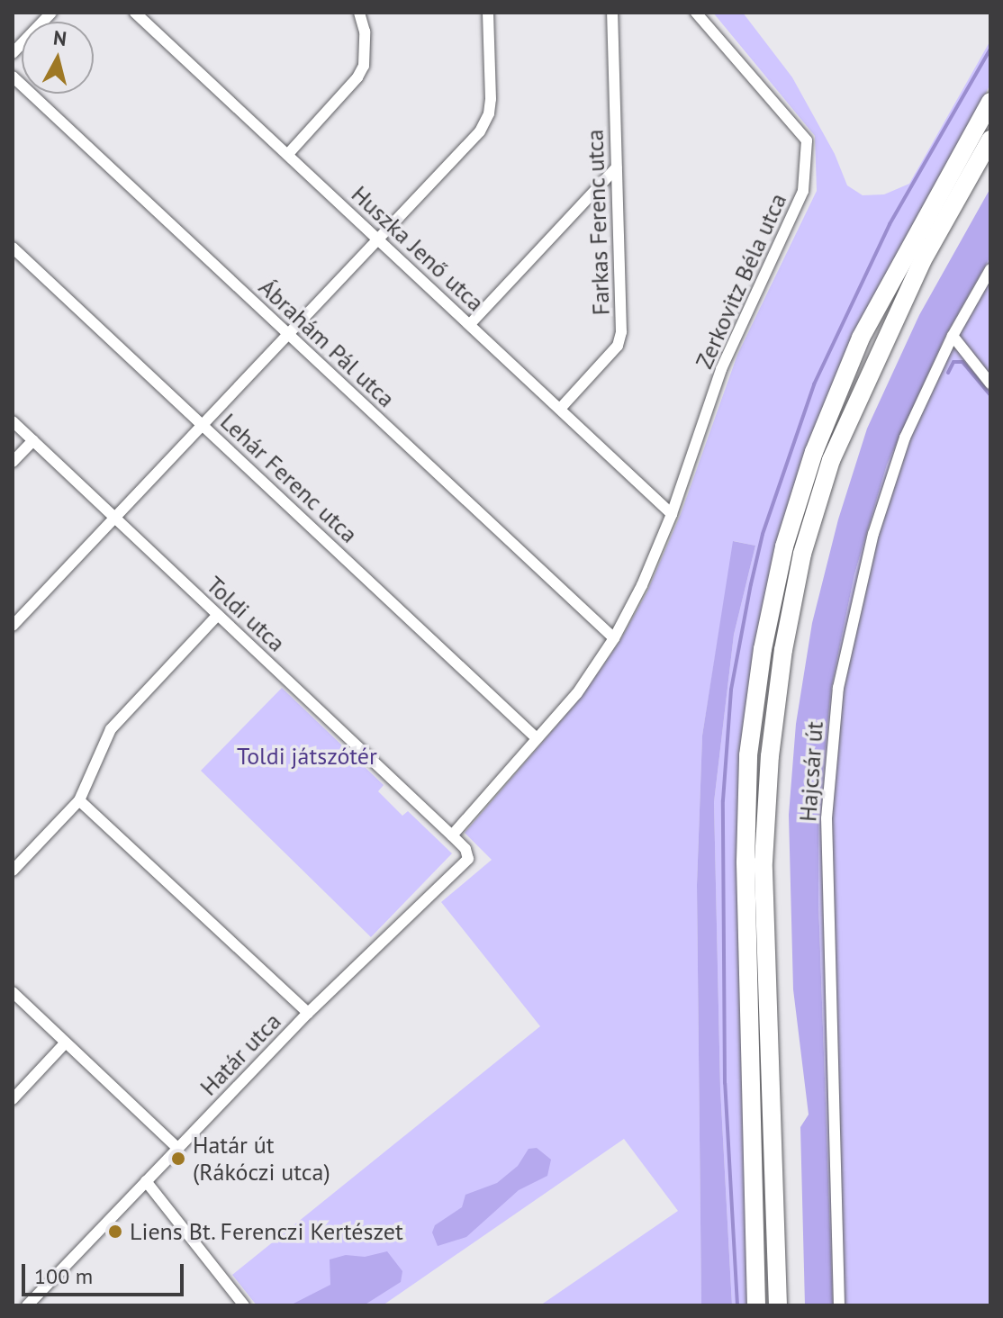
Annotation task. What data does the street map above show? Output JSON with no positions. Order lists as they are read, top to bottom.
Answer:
{
  "streets": {
    "street": [
      "Farkas Ferenc utca",
      "Huszka Jenő utca",
      "Zerkovitz Béla utca",
      "Ábrahám Pál utca",
      "Lehár Ferenc utca",
      "Toldi utca",
      "Hajcsár út",
      "Határ utca"
    ]
  },
  "crossings": [
    ["Farkas Ferenc utca", "Huszka Jenő utca"],
    ["Huszka Jenő utca", "Zerkovitz Béla utca"],
    ["Zerkovitz Béla utca", "Ábrahám Pál utca"],
    ["Zerkovitz Béla utca", "Lehár Ferenc utca"],
    ["Zerkovitz Béla utca", "Toldi utca"],
    ["Zerkovitz Béla utca", "Határ utca"],
    ["Toldi utca", "Határ utca"]
  ],
  "parks": ["Toldi játszótér"],
  "places": ["Határ út (Rákóczi utca)", "Liens Bt. Ferenczi Kertészet"],
  "scale_bar": "100 m",
  "north": "top"
}
